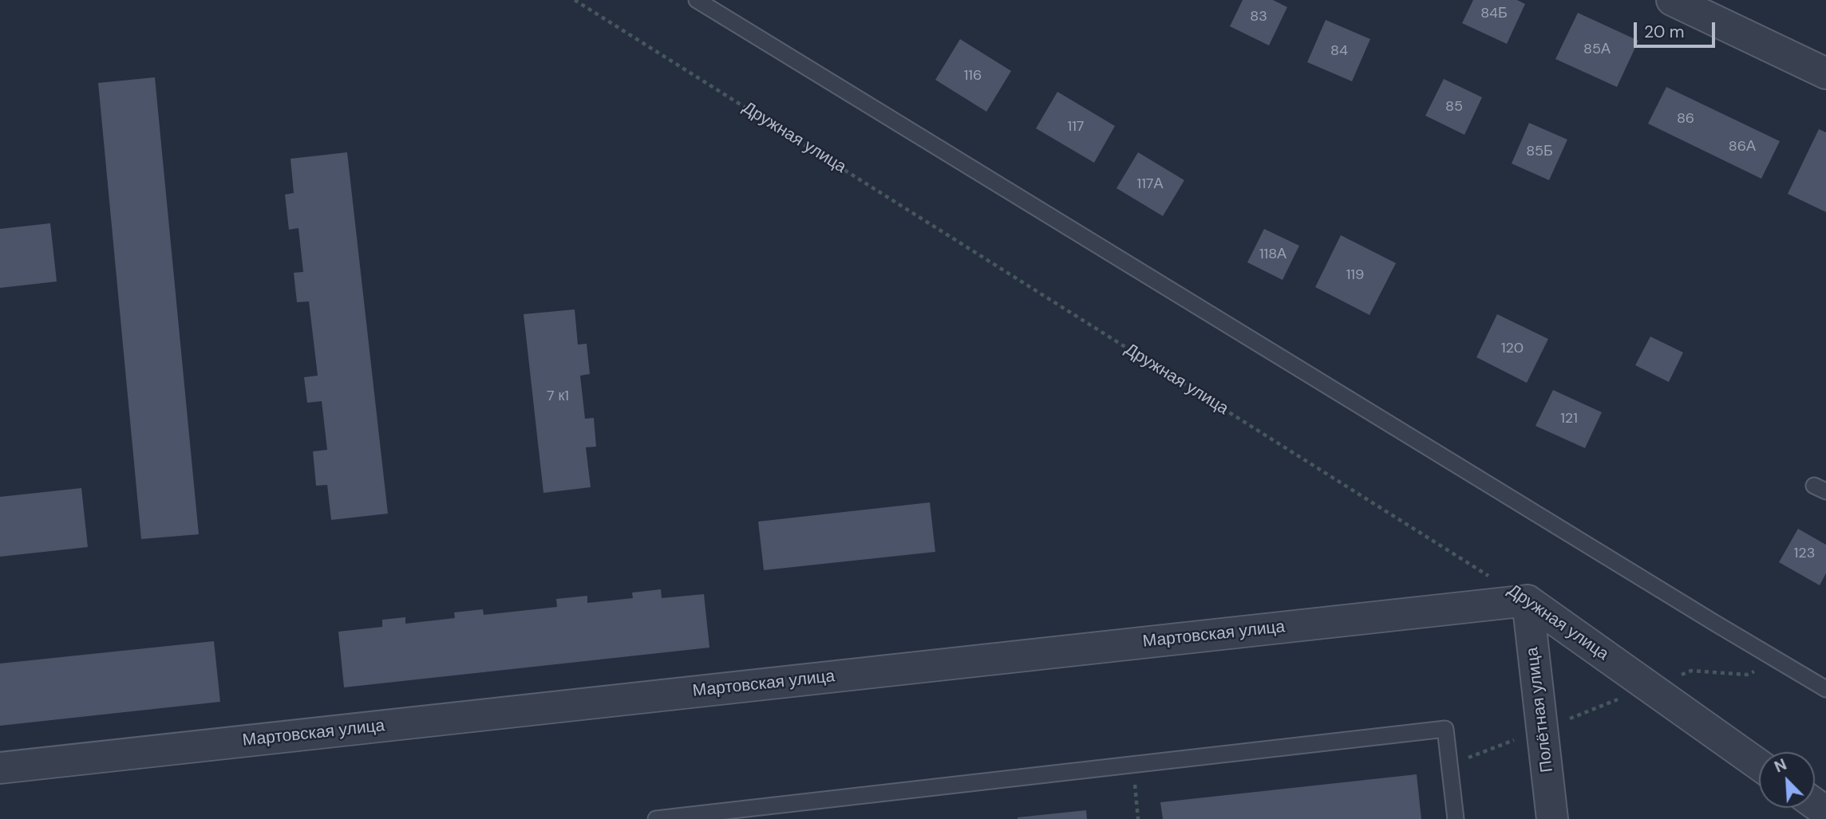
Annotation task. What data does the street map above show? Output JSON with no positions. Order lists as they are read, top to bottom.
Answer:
{
  "streets": {
    "street": ["Дружная улица", "Мартовская улица", "Полётная улица"]
  },
  "crossings": [
    ["Дружная улица", "Мартовская улица"],
    ["Дружная улица", "Полётная улица"],
    ["Мартовская улица", "Полётная улица"]
  ],
  "house_numbers": [
    "84Б",
    "83",
    "85А",
    "84",
    "116",
    "85",
    "86",
    "117",
    "86А",
    "85Б",
    "117А",
    "118А",
    "119",
    "120",
    "7 к1",
    "121",
    "123"
  ],
  "scale_bar": "20 m",
  "north": "top left"
}
